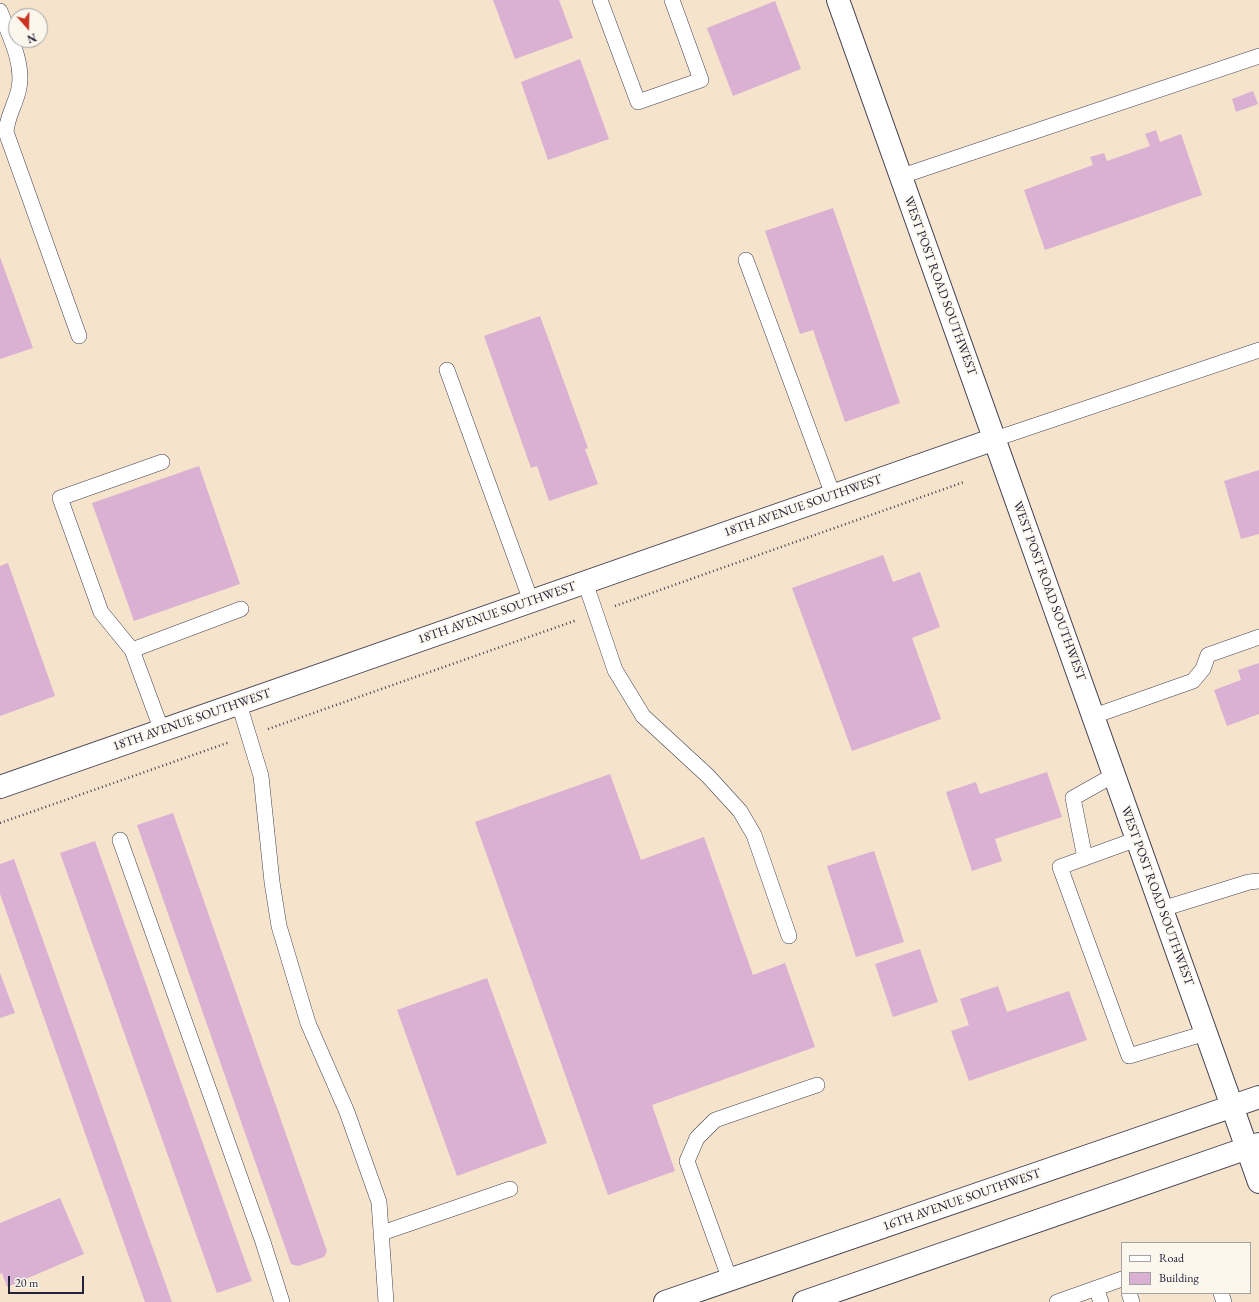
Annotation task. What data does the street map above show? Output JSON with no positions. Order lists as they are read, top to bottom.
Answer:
{
  "streets": {
    "street": ["WEST POST ROAD SOUTHWEST", "18TH AVENUE SOUTHWEST", "16TH AVENUE SOUTHWEST"]
  },
  "crossings": [
    ["WEST POST ROAD SOUTHWEST", "18TH AVENUE SOUTHWEST"],
    ["WEST POST ROAD SOUTHWEST", "16TH AVENUE SOUTHWEST"]
  ],
  "legend": ["Road", "Building"],
  "scale_bar": "20 m",
  "north": "bottom"
}
